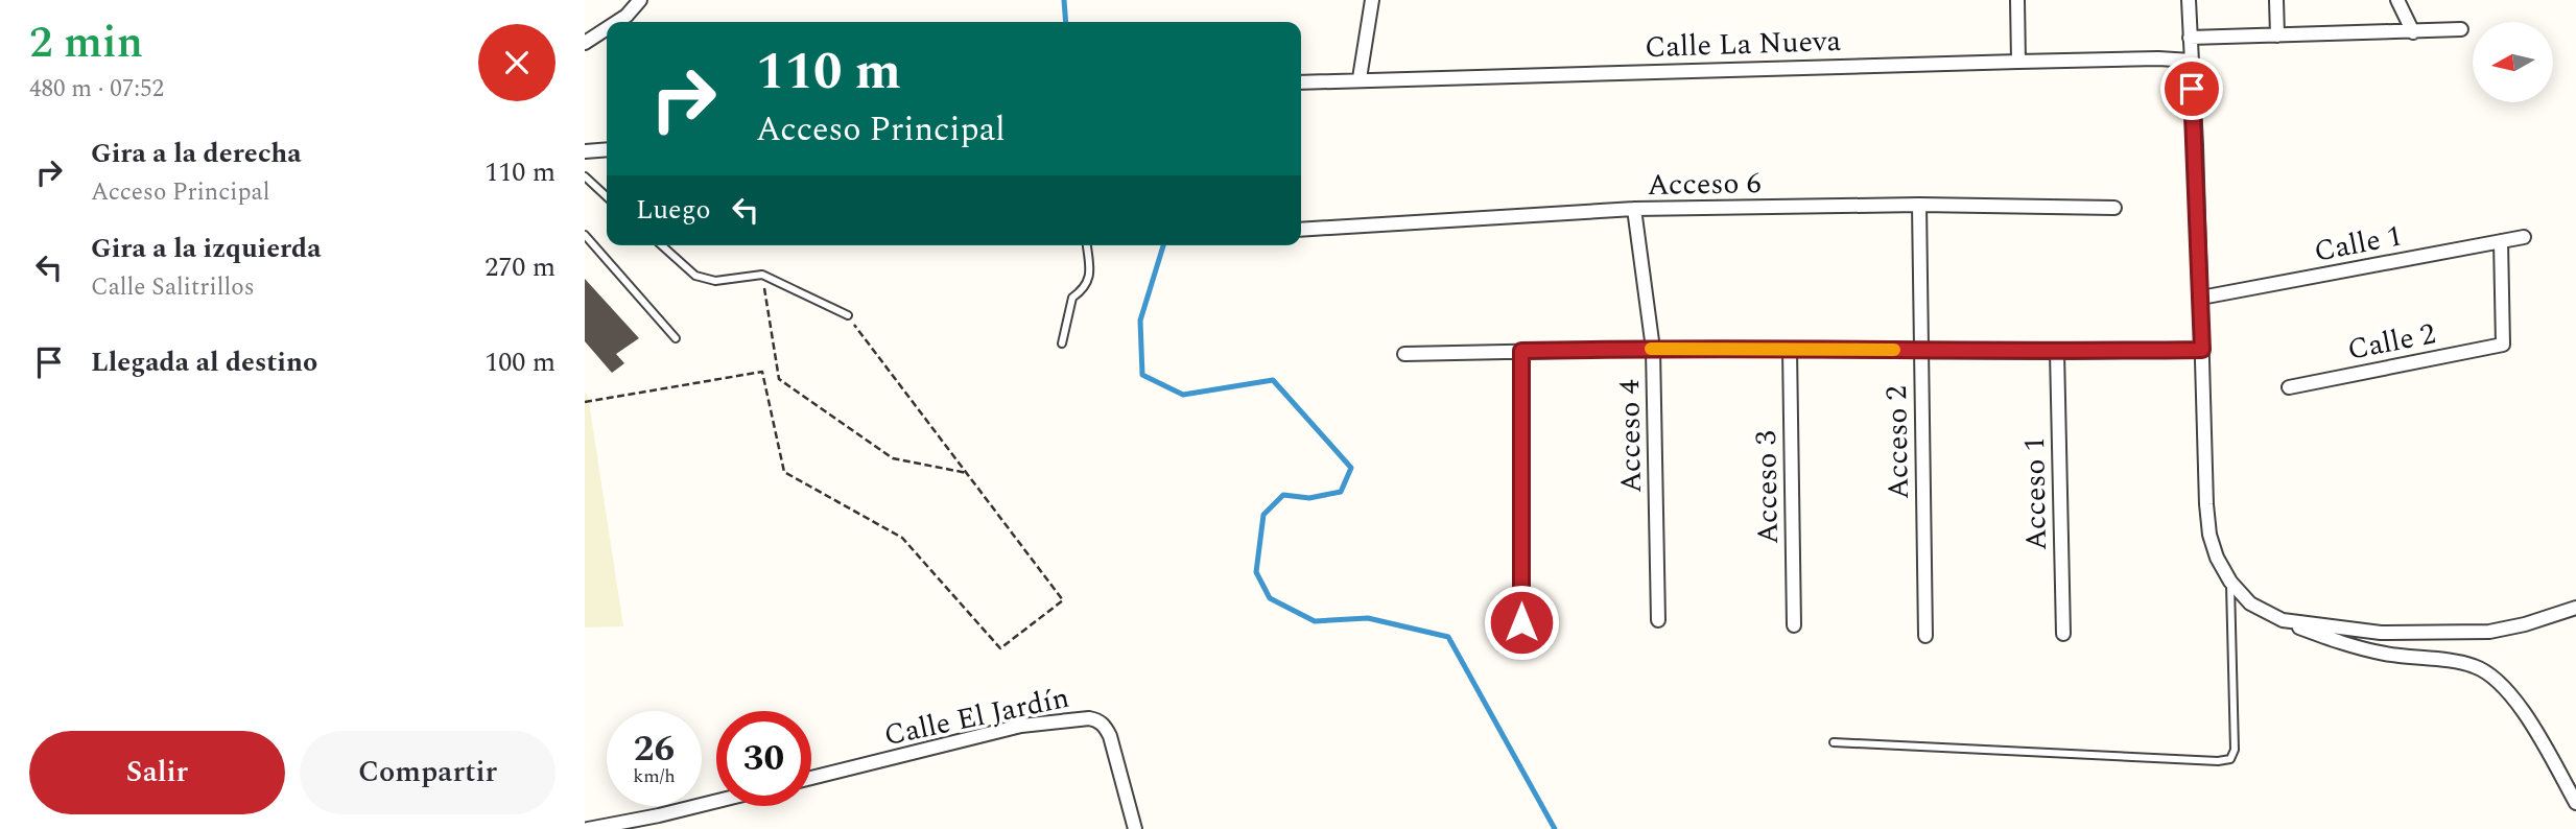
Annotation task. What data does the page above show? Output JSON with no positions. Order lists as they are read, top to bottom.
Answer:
{
  "streets": {
    "street": [
      "Calle La Nueva",
      "Acceso 6",
      "Calle 1",
      "Calle 2",
      "Acceso 4",
      "Acceso 2",
      "Acceso 3",
      "Acceso 1",
      "Calle El Jardín"
    ]
  },
  "crossings": [
    ["Acceso 6", "Acceso 4"],
    ["Acceso 6", "Acceso 2"],
    ["Calle 1", "Calle 2"]
  ],
  "north": "left",
  "page": {
    "heading": ["2 min", "480 m · 07:52"],
    "turn": ["110 m", "Acceso Principal"],
    "list": [
      {
        "name": "Gira a la derecha",
        "note": "Acceso Principal",
        "value": "110 m"
      },
      {
        "name": "Gira a la izquierda",
        "note": "Calle Salitrillos",
        "value": "270 m"
      },
      {
        "name": "Llegada al destino",
        "value": "100 m"
      }
    ],
    "then": "Luego",
    "speed": "26 km/h",
    "limit": "30",
    "buttons": ["Salir", "Compartir"]
  }
}
